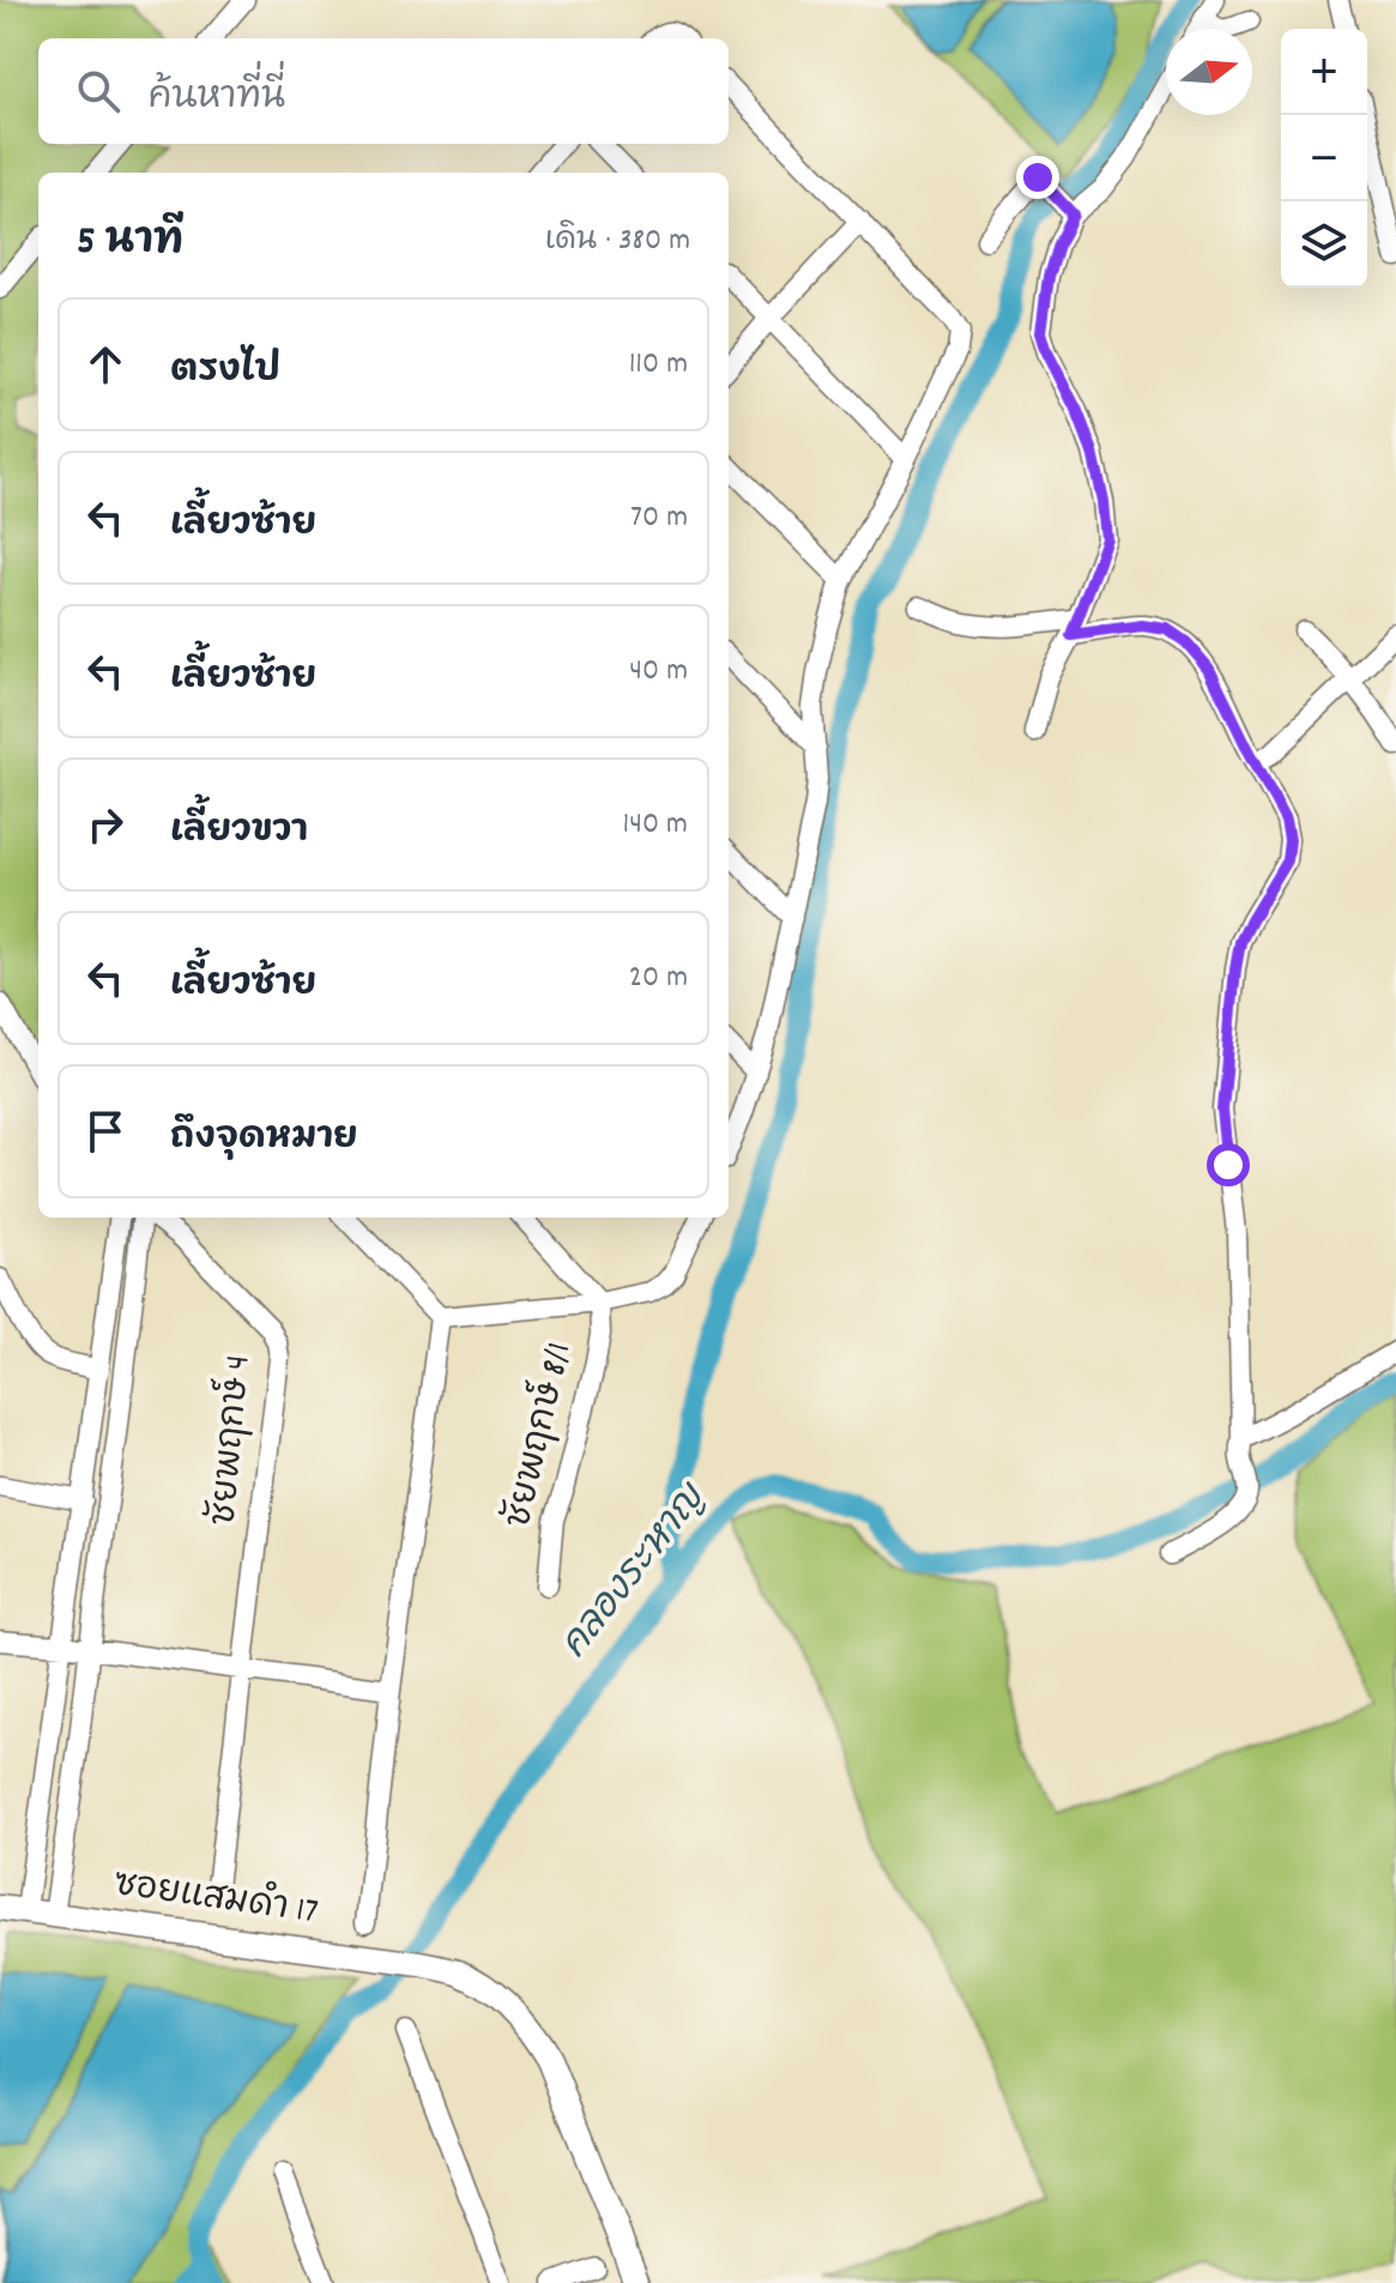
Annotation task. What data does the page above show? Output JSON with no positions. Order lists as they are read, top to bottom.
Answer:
{
  "streets": {
    "street": ["ชัยพฤกษ์ 8/1", "ชัยพฤกษ์ 4", "ซอยแสมดำ 17"]
  },
  "water": ["คลองระหาญ"],
  "north": "right",
  "page": {
    "map_buttons": ["+", "−"],
    "search": "ค้นหาที่นี่",
    "heading": ["5 นาที", "เดิน · 380 m"],
    "list": [
      ["ตรงไป", "110 m"],
      ["เลี้ยวซ้าย", "70 m"],
      ["เลี้ยวซ้าย", "40 m"],
      ["เลี้ยวขวา", "140 m"],
      ["เลี้ยวซ้าย", "20 m"],
      "ถึงจุดหมาย"
    ]
  }
}
